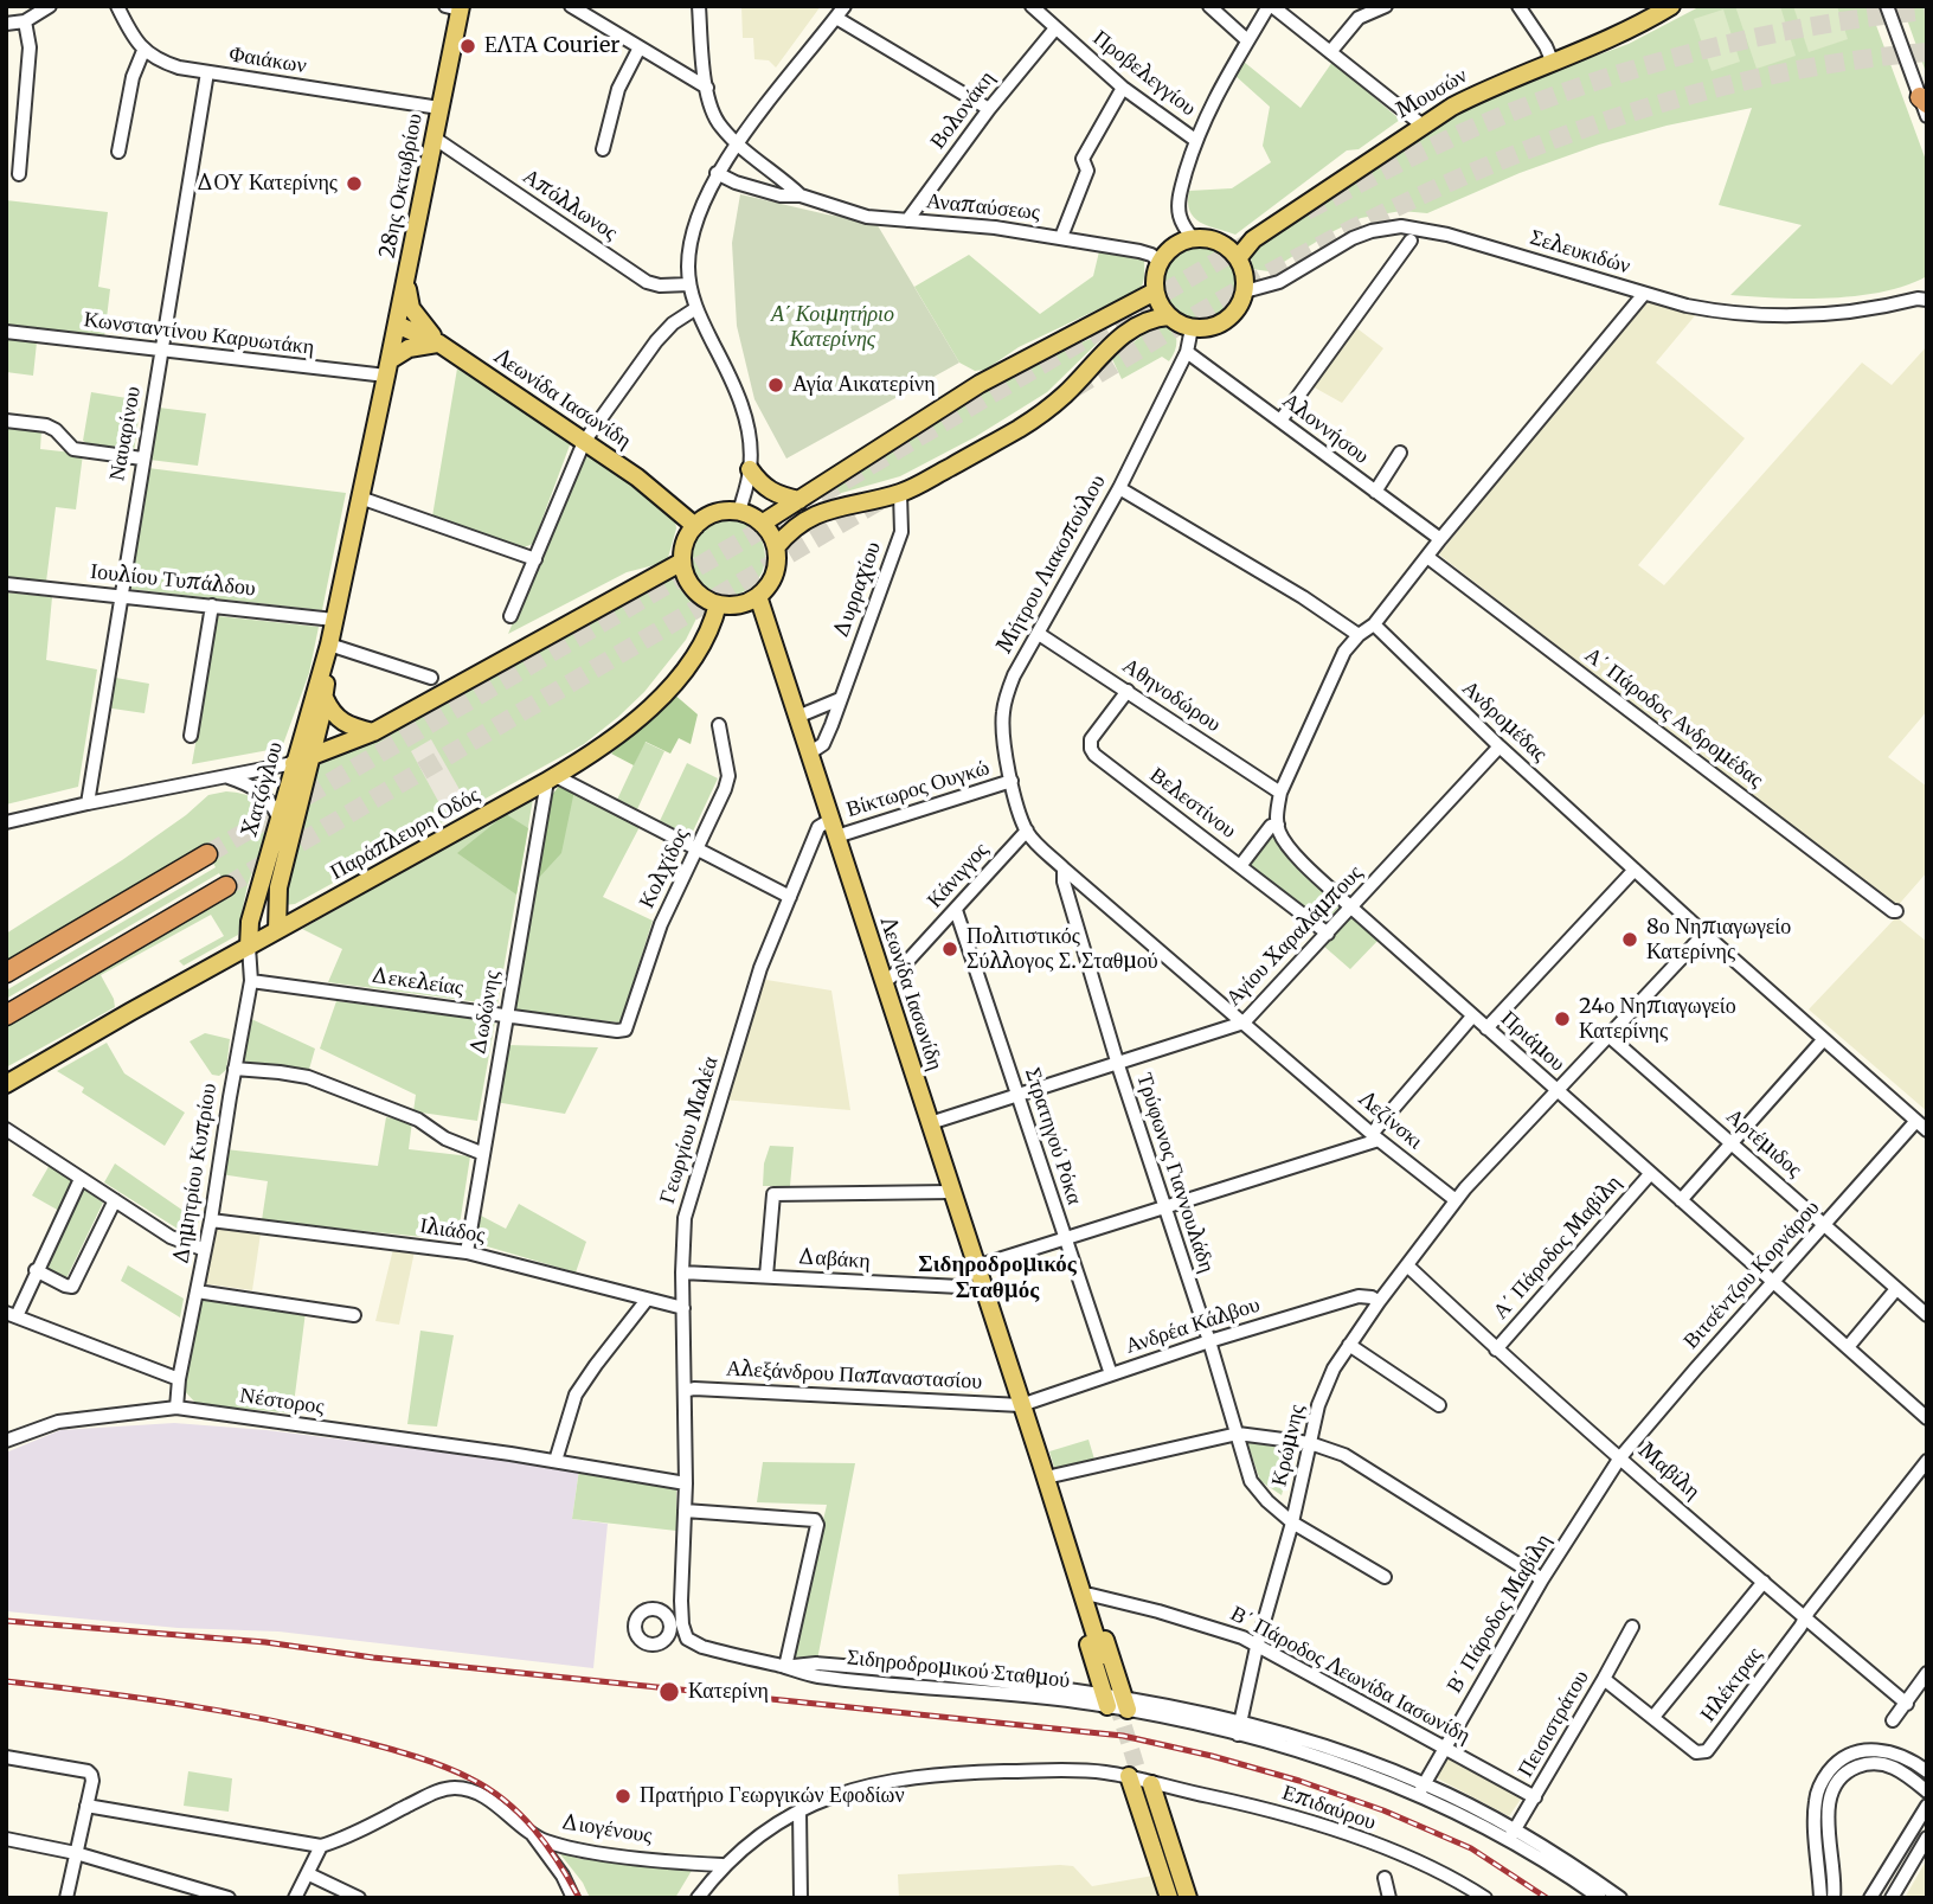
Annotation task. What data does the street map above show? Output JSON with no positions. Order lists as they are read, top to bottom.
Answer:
{
  "streets": {
    "main road": [
      "Μουσών",
      "28ης Οκτωβρίου",
      "Λεωνίδα Ιασωνίδη",
      "Χατζόγλου",
      "Παράπλευρη Οδός"
    ],
    "street": [
      "Φαιάκων",
      "Προβελεγγίου",
      "Βολονάκη",
      "Απόλλωνος",
      "Αναπαύσεως",
      "Σελευκιδών",
      "Κωνσταντίνου Καρυωτάκη",
      "Αλοννήσου",
      "Ναυαρίνου",
      "Μήτρου Λιακοπούλου",
      "Ιουλίου Τυπάλδου",
      "Δυρραχίου",
      "Αθηνοδώρου",
      "Α΄ Πάροδος Ανδρομέδας",
      "Ανδρομέδας",
      "Βίκτωρος Ουγκώ",
      "Βελεστίνου",
      "Κολχίδος",
      "Κάνιγγος",
      "Αγίου Χαραλάμπους",
      "Δεκελείας",
      "Δωδώνης",
      "Πριάμου",
      "Λεζίνσκι",
      "Γεωργίου Μαλέα",
      "Στρατηγού Ρόκα",
      "Αρτέμιδος",
      "Τρύφωνος Γιαννουλάδη",
      "Δημητρίου Κυπρίου",
      "Ιλιάδος",
      "Α΄ Πάροδος Μαβίλη",
      "Δαβάκη",
      "Βιτσέντζου Κορνάρου",
      "Ανδρέα Κάλβου",
      "Αλεξάνδρου Παπαναστασίου",
      "Νέστορος",
      "Κρώμνης",
      "Μαβίλη",
      "Β΄ Πάροδος Μαβίλη",
      "Σιδηροδρομικού Σταθμού",
      "Β΄ Πάροδος Λεωνίδα Ιασωνίδη",
      "Ηλέκτρας",
      "Πεισιστράτου",
      "Επιδαύρου",
      "Διογένους"
    ]
  },
  "crossings": [
    ["Φαιάκων", "28ης Οκτωβρίου"],
    ["Φαιάκων", "Ναυαρίνου"],
    ["Προβελεγγίου", "Βολονάκη"],
    ["Μουσών", "Αναπαύσεως"],
    ["Μουσών", "Σελευκιδών"],
    ["Μουσών", "Μήτρου Λιακοπούλου"],
    ["Βολονάκη", "Αναπαύσεως"],
    ["28ης Οκτωβρίου", "Απόλλωνος"],
    ["28ης Οκτωβρίου", "Κωνσταντίνου Καρυωτάκη"],
    ["28ης Οκτωβρίου", "Λεωνίδα Ιασωνίδη"],
    ["28ης Οκτωβρίου", "Χατζόγλου"],
    ["Αναπαύσεως", "Σελευκιδών"],
    ["Αναπαύσεως", "Μήτρου Λιακοπούλου"],
    ["Σελευκιδών", "Μήτρου Λιακοπούλου"],
    ["Κωνσταντίνου Καρυωτάκη", "Ναυαρίνου"],
    ["Κωνσταντίνου Καρυωτάκη", "Χατζόγλου"],
    ["Λεωνίδα Ιασωνίδη", "Δυρραχίου"],
    ["Λεωνίδα Ιασωνίδη", "Βίκτωρος Ουγκώ"],
    ["Λεωνίδα Ιασωνίδη", "Παράπλευρη Οδός"],
    ["Λεωνίδα Ιασωνίδη", "Κάνιγγος"],
    ["Λεωνίδα Ιασωνίδη", "Αγίου Χαραλάμπους"],
    ["Λεωνίδα Ιασωνίδη", "Γεωργίου Μαλέα"],
    ["Λεωνίδα Ιασωνίδη", "Δαβάκη"],
    ["Λεωνίδα Ιασωνίδη", "Ανδρέα Κάλβου"],
    ["Λεωνίδα Ιασωνίδη", "Αλεξάνδρου Παπαναστασίου"],
    ["Αλοννήσου", "Μήτρου Λιακοπούλου"],
    ["Ναυαρίνου", "Ιουλίου Τυπάλδου"],
    ["Μήτρου Λιακοπούλου", "Αθηνοδώρου"],
    ["Μήτρου Λιακοπούλου", "Βίκτωρος Ουγκώ"],
    ["Μήτρου Λιακοπούλου", "Κάνιγγος"],
    ["Μήτρου Λιακοπούλου", "Λεζίνσκι"],
    ["Ιουλίου Τυπάλδου", "Χατζόγλου"],
    ["Αθηνοδώρου", "Βελεστίνου"],
    ["Ανδρομέδας", "Αγίου Χαραλάμπους"],
    ["Ανδρομέδας", "Βιτσέντζου Κορνάρου"],
    ["Χατζόγλου", "Παράπλευρη Οδός"],
    ["Χατζόγλου", "Δημητρίου Κυπρίου"],
    ["Βίκτωρος Ουγκώ", "Γεωργίου Μαλέα"],
    ["Βελεστίνου", "Αγίου Χαραλάμπους"],
    ["Παράπλευρη Οδός", "Δωδώνης"],
    ["Παράπλευρη Οδός", "Δημητρίου Κυπρίου"],
    ["Κολχίδος", "Δεκελείας"],
    ["Κάνιγγος", "Λεζίνσκι"],
    ["Κάνιγγος", "Στρατηγού Ρόκα"],
    ["Αγίου Χαραλάμπους", "Πριάμου"],
    ["Αγίου Χαραλάμπους", "Λεζίνσκι"],
    ["Αγίου Χαραλάμπους", "Στρατηγού Ρόκα"],
    ["Αγίου Χαραλάμπους", "Τρύφωνος Γιαννουλάδη"],
    ["Δεκελείας", "Δωδώνης"],
    ["Δεκελείας", "Δημητρίου Κυπρίου"],
    ["Δωδώνης", "Ιλιάδος"],
    ["Πριάμου", "Α΄ Πάροδος Μαβίλη"],
    ["Πριάμου", "Βιτσέντζου Κορνάρου"],
    ["Λεζίνσκι", "Τρύφωνος Γιαννουλάδη"],
    ["Λεζίνσκι", "Κρώμνης"],
    ["Γεωργίου Μαλέα", "Ιλιάδος"],
    ["Γεωργίου Μαλέα", "Δαβάκη"],
    ["Γεωργίου Μαλέα", "Αλεξάνδρου Παπαναστασίου"],
    ["Γεωργίου Μαλέα", "Νέστορος"],
    ["Γεωργίου Μαλέα", "Σιδηροδρομικού Σταθμού"],
    ["Στρατηγού Ρόκα", "Ανδρέα Κάλβου"],
    ["Αρτέμιδος", "Βιτσέντζου Κορνάρου"],
    ["Τρύφωνος Γιαννουλάδη", "Ανδρέα Κάλβου"],
    ["Τρύφωνος Γιαννουλάδη", "Κρώμνης"],
    ["Δημητρίου Κυπρίου", "Ιλιάδος"],
    ["Δημητρίου Κυπρίου", "Νέστορος"],
    ["Α΄ Πάροδος Μαβίλη", "Μαβίλη"],
    ["Βιτσέντζου Κορνάρου", "Μαβίλη"],
    ["Βιτσέντζου Κορνάρου", "Β΄ Πάροδος Μαβίλη"],
    ["Ανδρέα Κάλβου", "Αλεξάνδρου Παπαναστασίου"],
    ["Ανδρέα Κάλβου", "Κρώμνης"],
    ["Κρώμνης", "Μαβίλη"],
    ["Κρώμνης", "Σιδηροδρομικού Σταθμού"],
    ["Κρώμνης", "Β΄ Πάροδος Λεωνίδα Ιασωνίδη"],
    ["Μαβίλη", "Β΄ Πάροδος Μαβίλη"],
    ["Μαβίλη", "Ηλέκτρας"],
    ["Β΄ Πάροδος Μαβίλη", "Σιδηροδρομικού Σταθμού"],
    ["Β΄ Πάροδος Μαβίλη", "Β΄ Πάροδος Λεωνίδα Ιασωνίδη"],
    ["Σιδηροδρομικού Σταθμού", "Πεισιστράτου"],
    ["Β΄ Πάροδος Λεωνίδα Ιασωνίδη", "Πεισιστράτου"],
    ["Ηλέκτρας", "Πεισιστράτου"]
  ],
  "districts": ["Σιδηροδρομικός Σταθμός"],
  "parks": ["Α΄ Κοιμητήριο Κατερίνης"],
  "places": [
    "ΕΛΤΑ Courier",
    "ΔΟΥ Κατερίνης",
    "Αγία Αικατερίνη",
    "8ο Νηπιαγωγείο Κατερίνης",
    "Πολιτιστικός Σύλλογος Σ. Σταθμού",
    "24ο Νηπιαγωγείο Κατερίνης",
    "Κατερίνη",
    "Πρατήριο Γεωργικών Εφοδίων"
  ]
}
